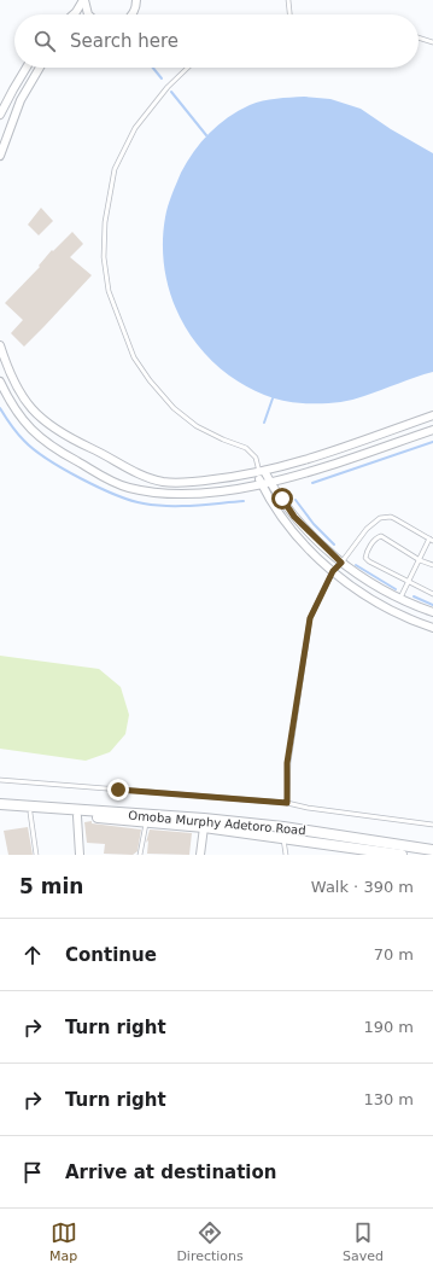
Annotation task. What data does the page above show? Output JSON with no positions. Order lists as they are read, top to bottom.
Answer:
{
  "streets": {
    "street": ["Omoba Murphy Adetoro Road"]
  },
  "page": {
    "search": "Search here",
    "heading": ["5 min", "Walk · 390 m"],
    "list": [
      ["Continue", "70 m"],
      ["Turn right", "190 m"],
      ["Turn right", "130 m"],
      "Arrive at destination"
    ],
    "nav": ["Map", "Directions", "Saved"]
  }
}
